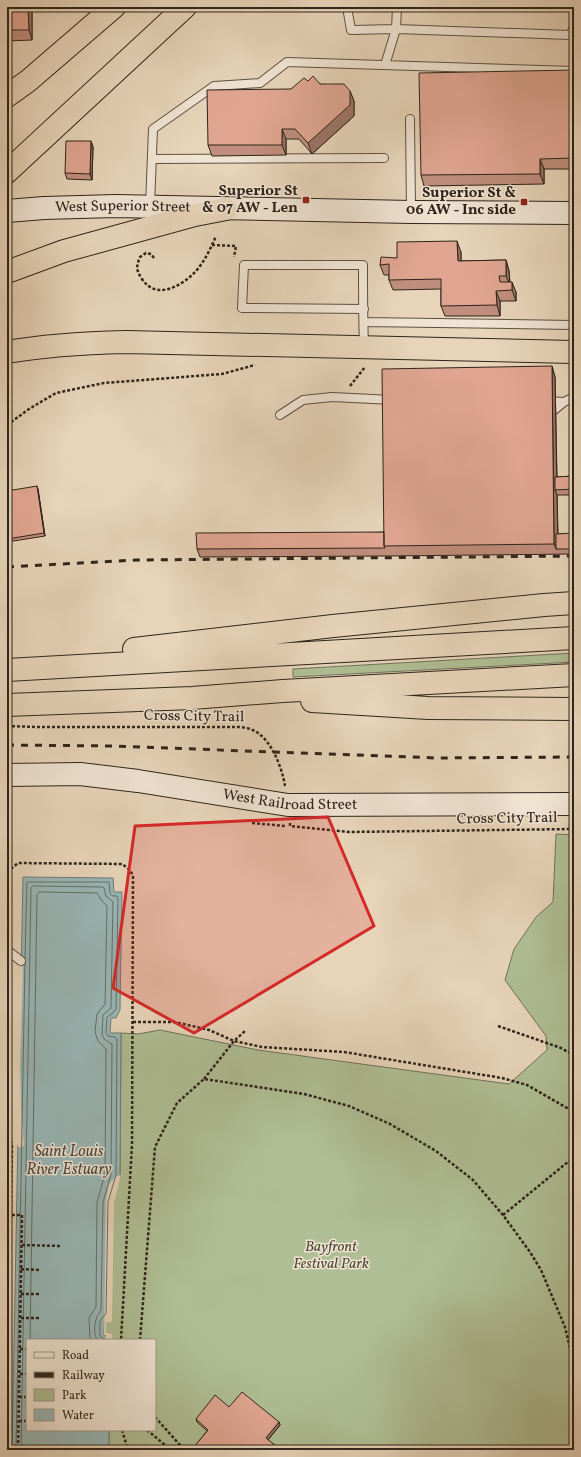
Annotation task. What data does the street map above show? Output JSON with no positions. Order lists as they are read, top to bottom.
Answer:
{
  "streets": {
    "street": ["West Superior Street", "West Railroad Street"],
    "path": ["Cross City Trail"]
  },
  "crossings": [
    ["Cross City Trail", "West Railroad Street"]
  ],
  "water": ["Saint Louis River Estuary"],
  "parks": ["Bayfront Festival Park"],
  "places": {
    "transit": ["Superior St & 07 AW - Len", "Superior St & 06 AW - Inc side"]
  },
  "legend": [
    "Road",
    "Railway",
    "Park",
    "Water"
  ]
}
